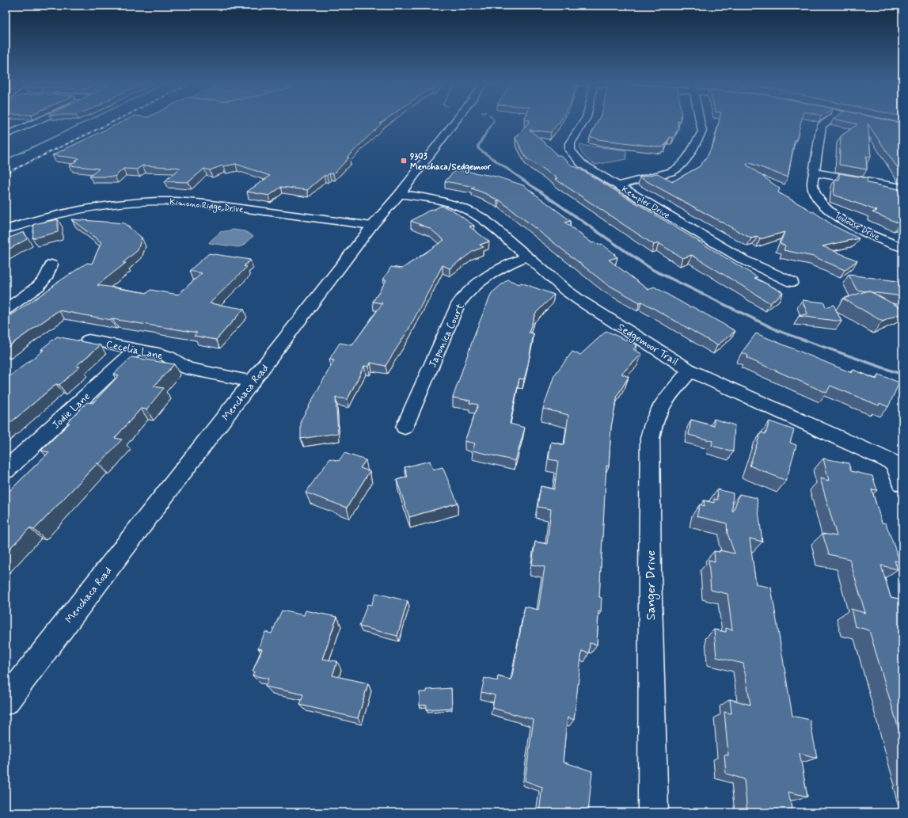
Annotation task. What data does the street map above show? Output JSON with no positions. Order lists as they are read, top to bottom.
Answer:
{
  "streets": {
    "street": [
      "Kempler Drive",
      "Kimono Ridge Drive",
      "Toulouse Drive",
      "Japonica Court",
      "Sedgemoor Trail",
      "Cecelia Lane",
      "Menchaca Road",
      "Jodie Lane",
      "Sanger Drive"
    ]
  },
  "crossings": [
    ["Kimono Ridge Drive", "Menchaca Road"],
    ["Japonica Court", "Sedgemoor Trail"],
    ["Sedgemoor Trail", "Menchaca Road"],
    ["Sedgemoor Trail", "Sanger Drive"],
    ["Cecelia Lane", "Menchaca Road"],
    ["Cecelia Lane", "Jodie Lane"]
  ],
  "places": {
    "transit": ["9303 Menchaca/Sedgemoor"]
  }
}
